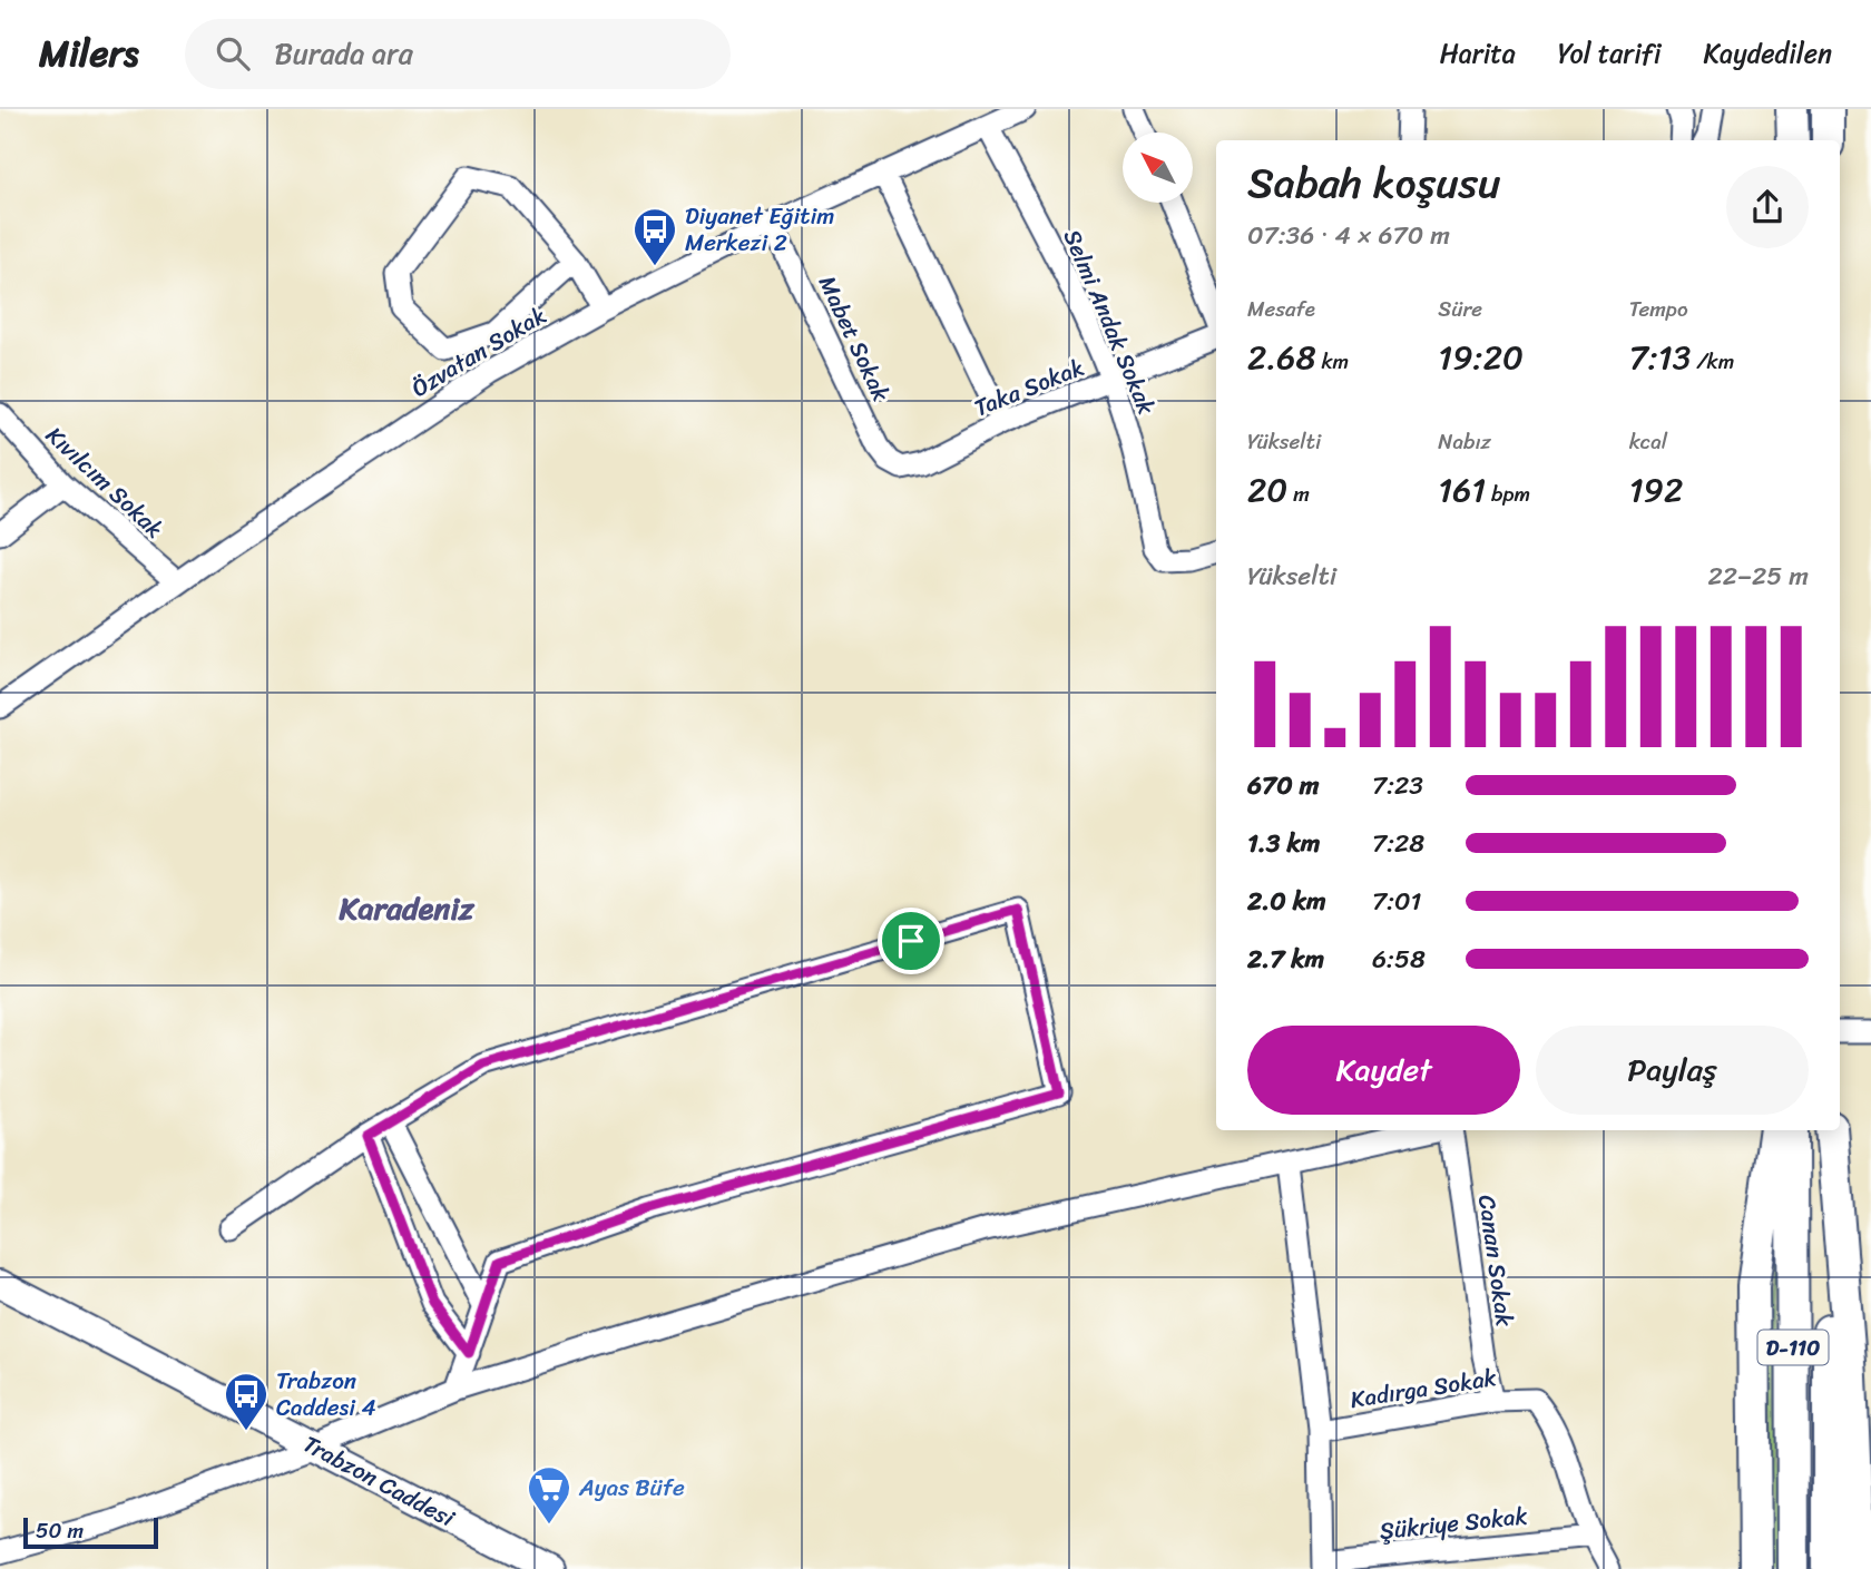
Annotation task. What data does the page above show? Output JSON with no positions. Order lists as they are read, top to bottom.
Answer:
{
  "streets": {
    "highway": ["D-110"],
    "main road": ["Trabzon Caddesi"],
    "street": [
      "Selmi Andak Sokak",
      "Mabet Sokak",
      "Özvatan Sokak",
      "Taka Sokak",
      "Kıvılcım Sokak",
      "Canan Sokak",
      "Kadırga Sokak",
      "Şükriye Sokak"
    ]
  },
  "crossings": [
    ["Selmi Andak Sokak", "Özvatan Sokak"],
    ["Selmi Andak Sokak", "Taka Sokak"],
    ["Mabet Sokak", "Özvatan Sokak"],
    ["Mabet Sokak", "Taka Sokak"],
    ["Özvatan Sokak", "Kıvılcım Sokak"],
    ["Canan Sokak", "Kadırga Sokak"],
    ["Kadırga Sokak", "Şükriye Sokak"]
  ],
  "districts": ["Karadeniz"],
  "places": {
    "bus stop": ["Diyanet Eğitim Merkezi 2", "Trabzon Caddesi 4"],
    "supermarket": ["Ayas Büfe"]
  },
  "scale_bar": "50 m",
  "north": "top left",
  "page": {
    "header": "Milers",
    "search": "Burada ara",
    "nav": ["Harita", "Yol tarifi", "Kaydedilen"],
    "heading": ["Sabah koşusu", "07:36 · 4 × 670 m"],
    "stats": [
      ["Mesafe", "2.68 km"],
      ["Süre", "19:20"],
      ["Tempo", "7:13 /km"],
      ["Yükselti", "20 m"],
      ["Nabız", "161 bpm"],
      ["kcal", "192"]
    ],
    "chart": ["Yükselti", "22–25 m"],
    "list": [
      {
        "name": "670 m",
        "note": "7:23"
      },
      {
        "name": "1.3 km",
        "note": "7:28"
      },
      {
        "name": "2.0 km",
        "note": "7:01"
      },
      {
        "name": "2.7 km",
        "note": "6:58"
      }
    ],
    "buttons": ["Kaydet", "Paylaş"],
    "scale": "50 m"
  }
}
